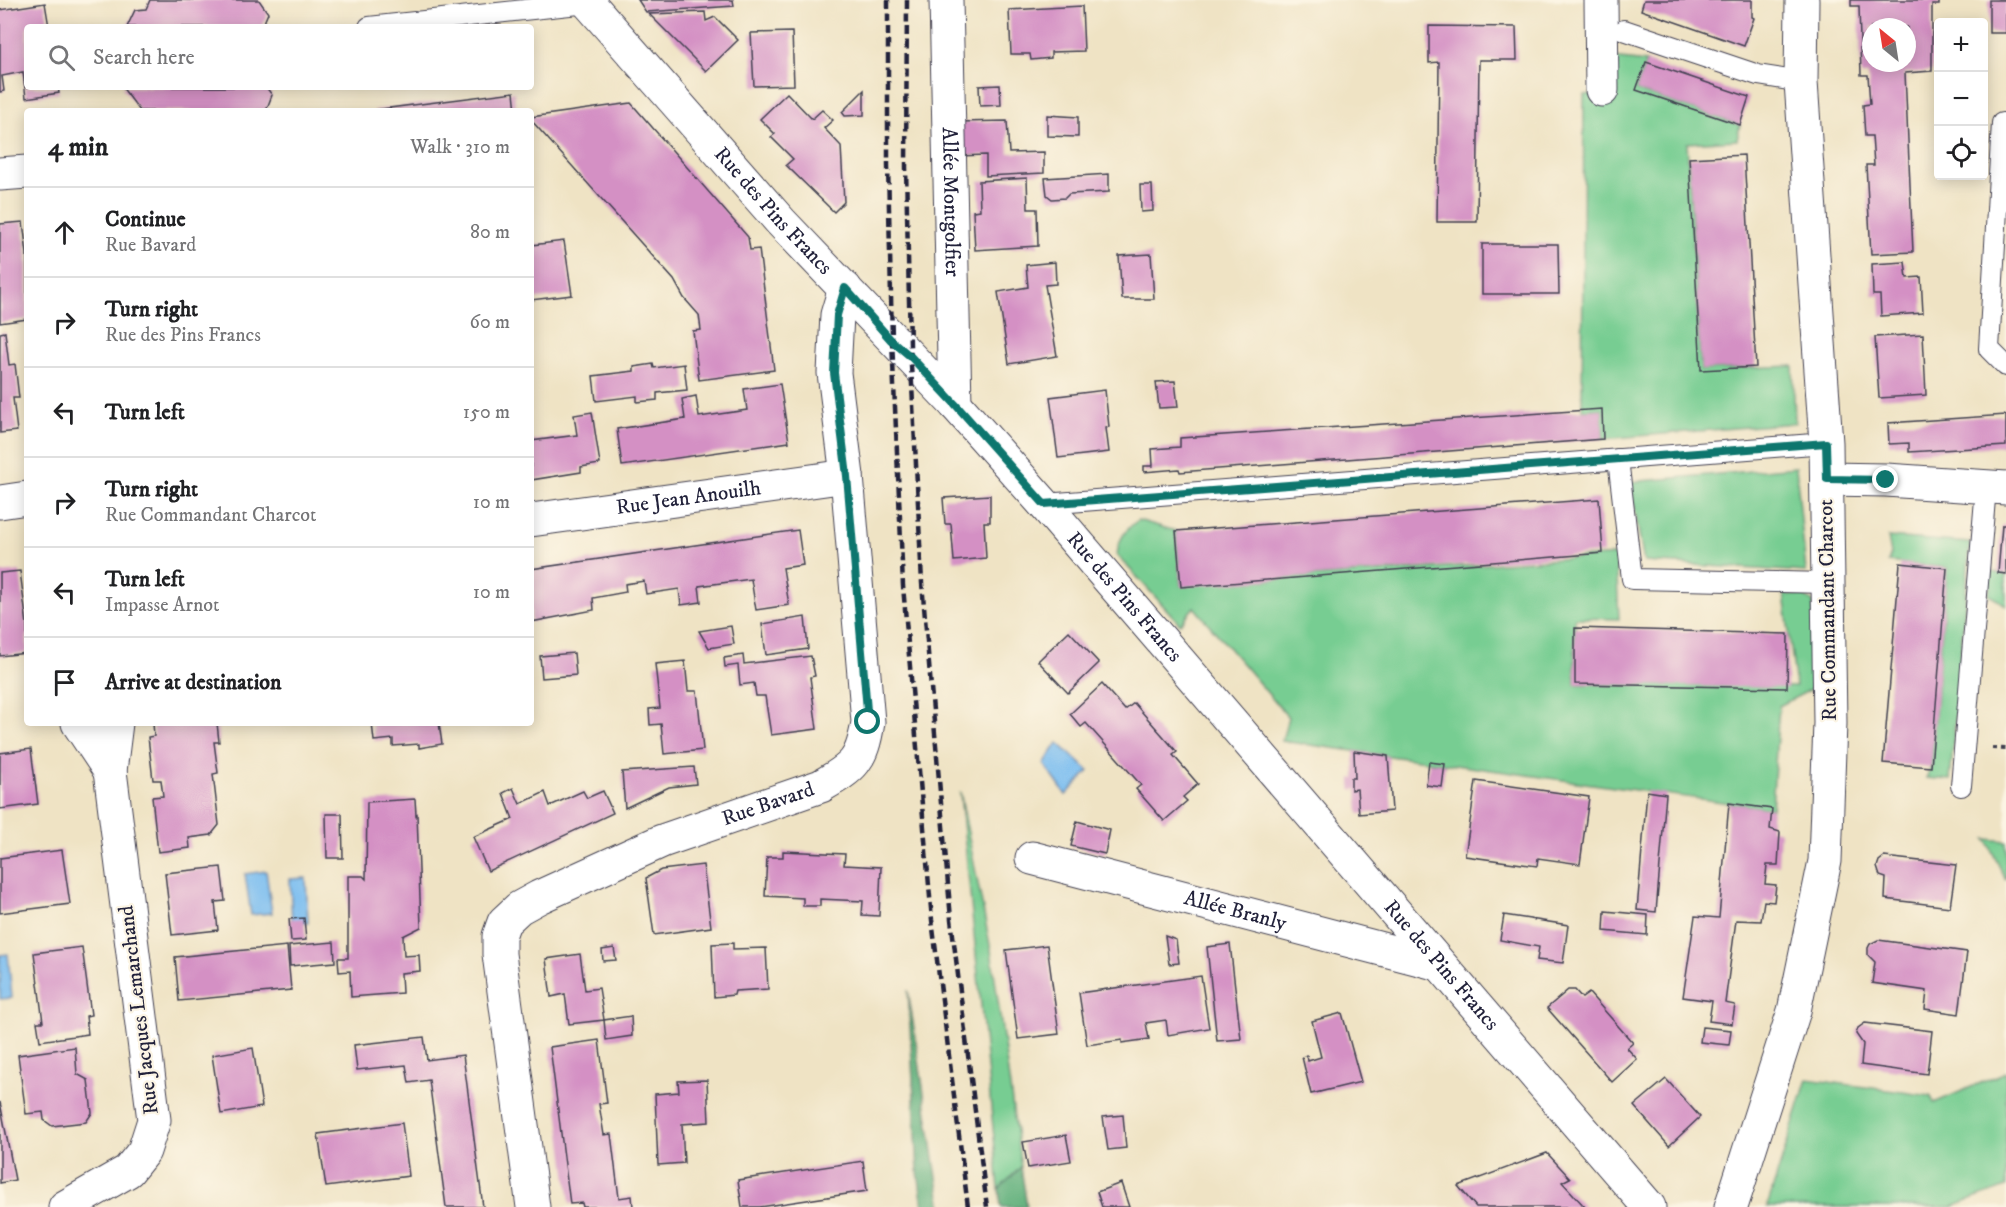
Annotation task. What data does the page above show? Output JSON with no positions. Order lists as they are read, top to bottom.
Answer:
{
  "streets": {
    "street": [
      "Allée Montgolfier",
      "Rue des Pins Francs",
      "Rue Jean Anouilh",
      "Rue Commandant Charcot",
      "Rue Bavard",
      "Allée Branly",
      "Rue Jacques Lemarchand"
    ]
  },
  "crossings": [
    ["Allée Montgolfier", "Rue des Pins Francs"],
    ["Rue des Pins Francs", "Rue Bavard"],
    ["Rue des Pins Francs", "Allée Branly"],
    ["Rue Jean Anouilh", "Rue Bavard"]
  ],
  "north": "top left",
  "page": {
    "map_buttons": ["+", "−"],
    "search": "Search here",
    "heading": ["4 min", "Walk · 310 m"],
    "list": [
      ["Continue", "Rue Bavard", "80 m"],
      ["Turn right", "Rue des Pins Francs", "60 m"],
      ["Turn left", "150 m"],
      ["Turn right", "Rue Commandant Charcot", "10 m"],
      ["Turn left", "Impasse Arnot", "10 m"],
      "Arrive at destination"
    ]
  }
}
